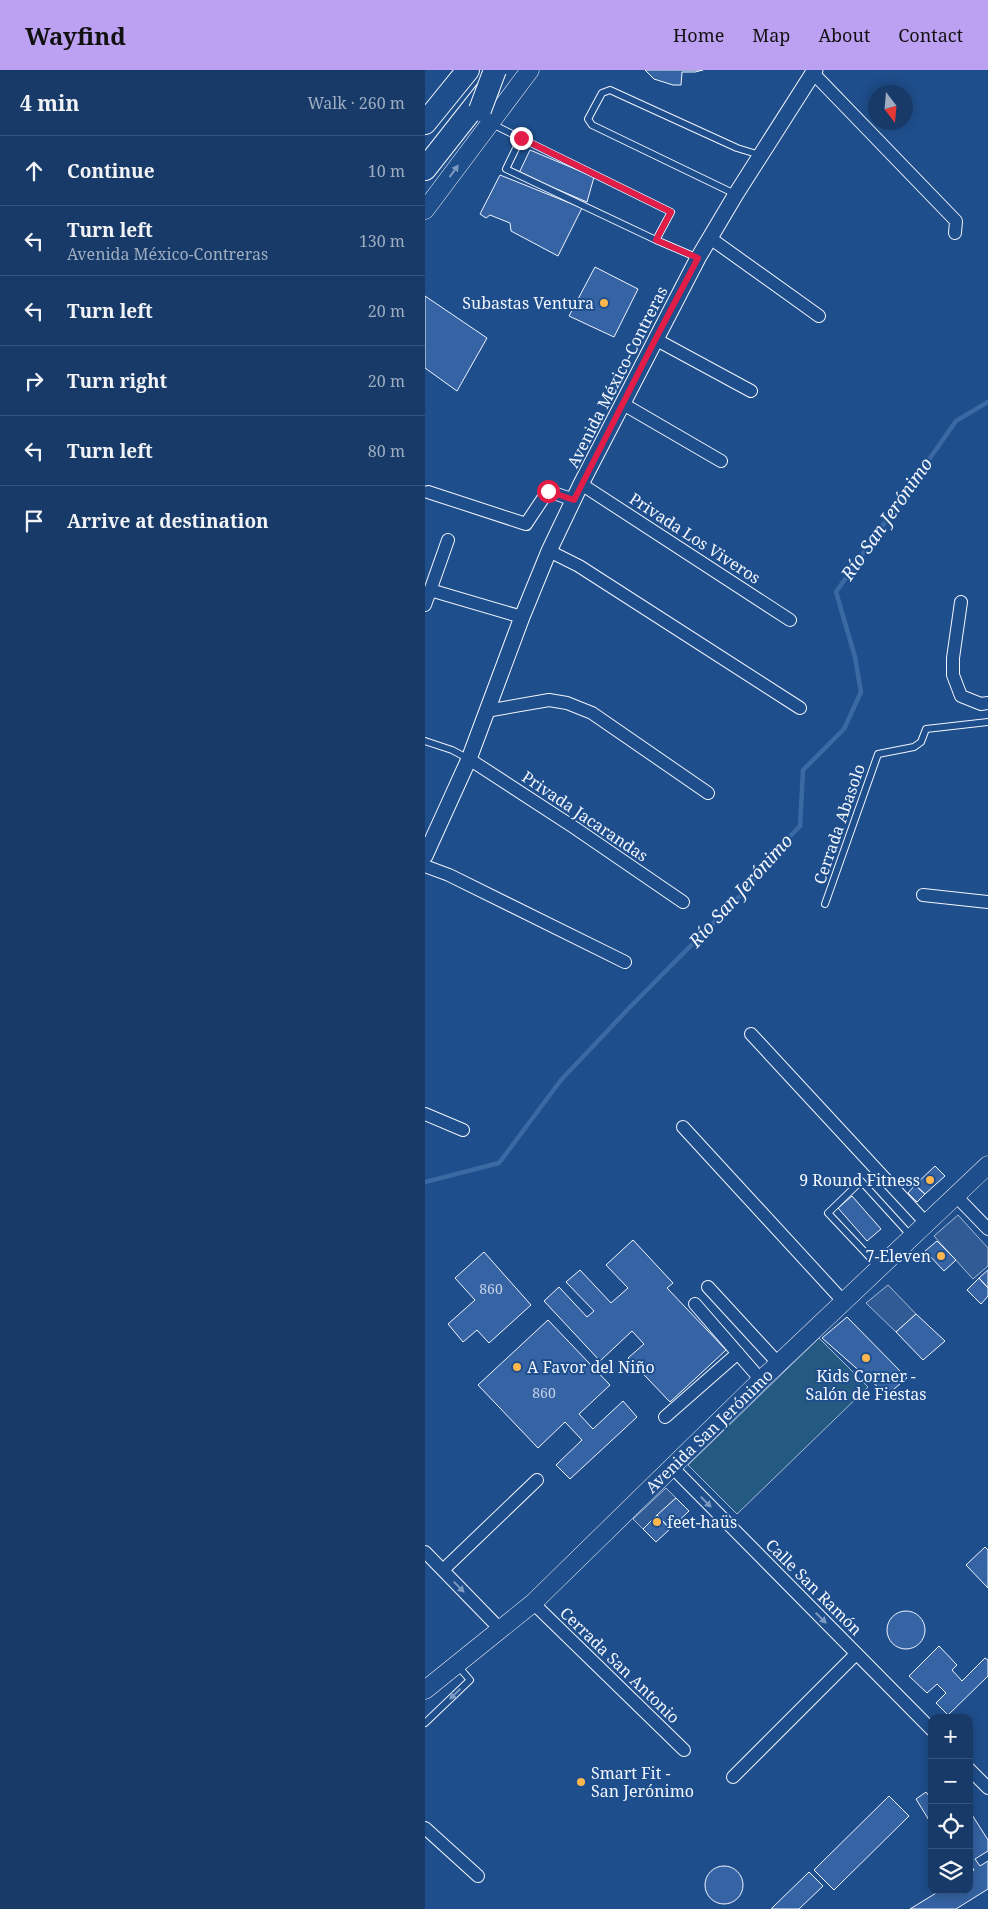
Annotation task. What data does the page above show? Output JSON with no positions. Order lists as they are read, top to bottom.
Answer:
{
  "streets": {
    "main road": ["Avenida San Jerónimo"],
    "street": [
      "Avenida México-Contreras",
      "Privada Los Viveros",
      "Privada Jacarandas",
      "Calle San Ramón",
      "Cerrada San Antonio"
    ],
    "lane": ["Cerrada Abasolo"]
  },
  "crossings": [
    ["Avenida México-Contreras", "Privada Los Viveros"],
    ["Avenida México-Contreras", "Privada Jacarandas"],
    ["Avenida San Jerónimo", "Calle San Ramón"],
    ["Avenida San Jerónimo", "Cerrada San Antonio"]
  ],
  "one_way": ["Calle San Ramón"],
  "water": ["Río San Jerónimo"],
  "places": [
    "Subastas Ventura",
    "9 Round Fitness",
    "7-Eleven",
    "Kids Corner - Salón de Fiestas",
    "A Favor del Niño",
    "feet-haüs",
    "Smart Fit - San Jerónimo"
  ],
  "house_numbers": ["860", "860"],
  "north": "bottom",
  "page": {
    "header": "Wayfind",
    "nav": [
      "Home",
      "Map",
      "About",
      "Contact"
    ],
    "heading": ["4 min", "Walk · 260 m"],
    "list": [
      ["Continue", "10 m"],
      ["Turn left", "Avenida México-Contreras", "130 m"],
      ["Turn left", "20 m"],
      ["Turn right", "20 m"],
      ["Turn left", "80 m"],
      "Arrive at destination"
    ],
    "map_buttons": ["+", "−"]
  }
}
